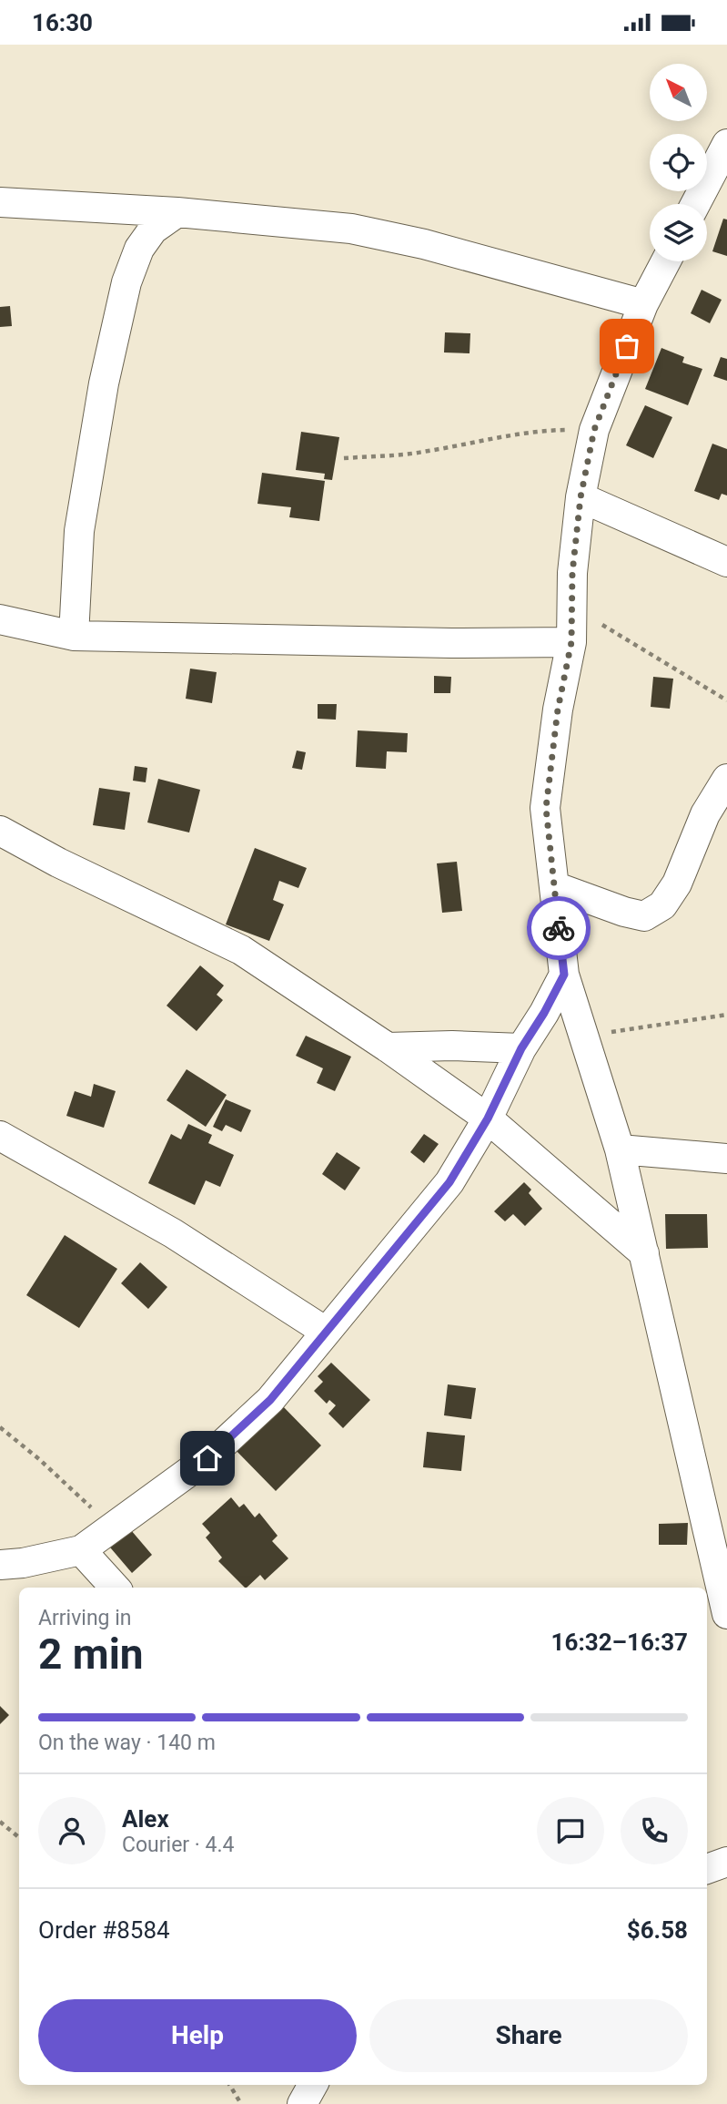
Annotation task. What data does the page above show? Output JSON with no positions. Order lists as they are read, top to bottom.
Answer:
{
  "north": "top left",
  "page": {
    "status": "16:30",
    "heading": ["2 min", "Arriving in", "16:32–16:37"],
    "panel": [
      "Alex",
      "Courier · 4.4",
      "Order #8584",
      "$6.58"
    ],
    "bar": "On the way · 140 m",
    "buttons": ["Help", "Share"]
  }
}
